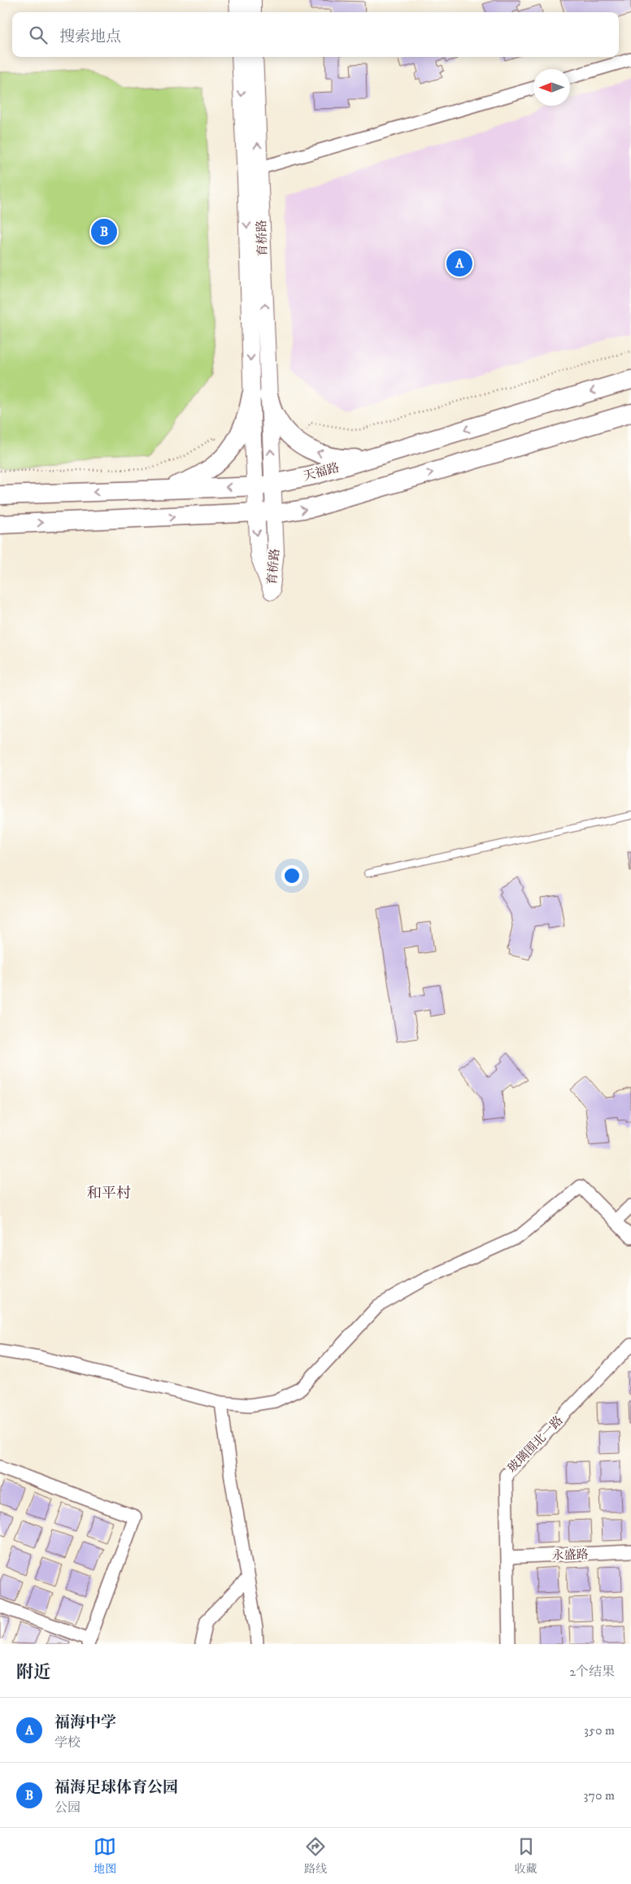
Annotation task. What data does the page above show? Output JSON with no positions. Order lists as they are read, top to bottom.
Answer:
{
  "streets": {
    "main road": ["天福路"],
    "street": ["育桥路", "玻璃围北一路", "永盛路"]
  },
  "crossings": [
    ["育桥路", "天福路"],
    ["玻璃围北一路", "永盛路"]
  ],
  "districts": ["和平村"],
  "north": "left",
  "page": {
    "search": "搜索地点",
    "pins": ["B", "A"],
    "heading": ["附近", "2个结果"],
    "list": [
      {
        "mark": "A",
        "name": "福海中学",
        "note": "学校",
        "value": "350 m"
      },
      {
        "mark": "B",
        "name": "福海足球体育公园",
        "note": "公园",
        "value": "370 m"
      }
    ],
    "nav": ["地图", "路线", "收藏"]
  }
}
